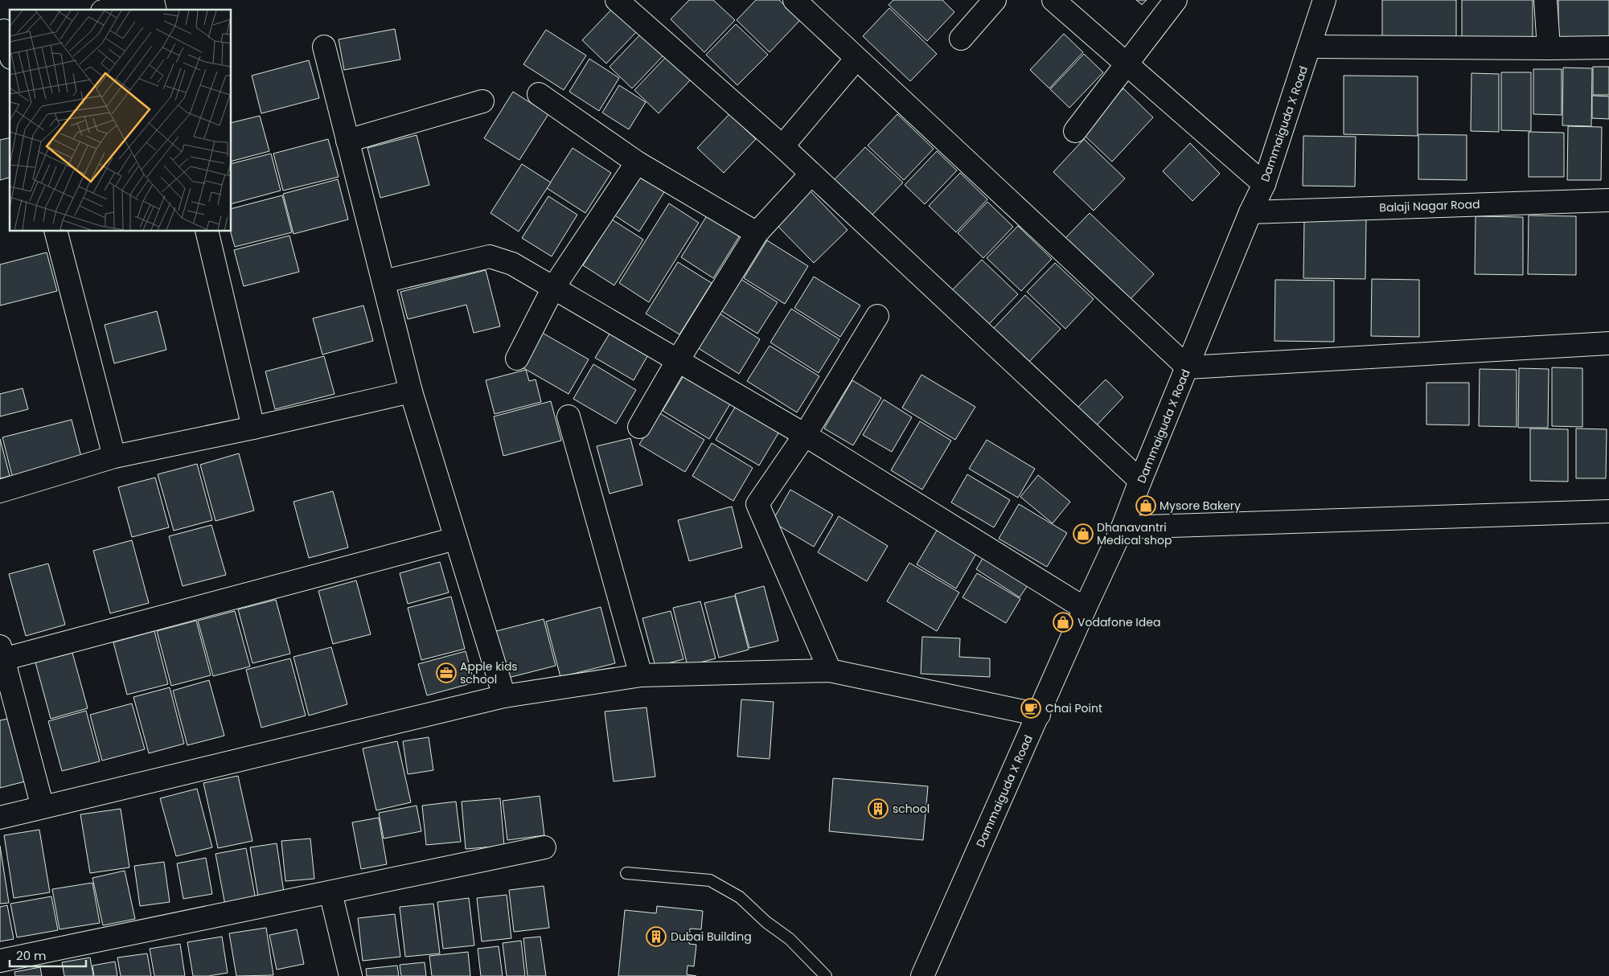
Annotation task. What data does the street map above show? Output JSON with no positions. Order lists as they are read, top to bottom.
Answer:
{
  "streets": {
    "street": ["Dammaiguda X Road", "Balaji Nagar Road"]
  },
  "crossings": [
    ["Dammaiguda X Road", "Balaji Nagar Road"]
  ],
  "places": {
    "shop": ["Mysore Bakery", "Dhanavantri Medical shop", "Vodafone Idea"],
    "office": ["Apple kids school"],
    "cafe": ["Chai Point"],
    "building": ["school", "Dubai Building"]
  },
  "scale_bar": "20 m"
}
